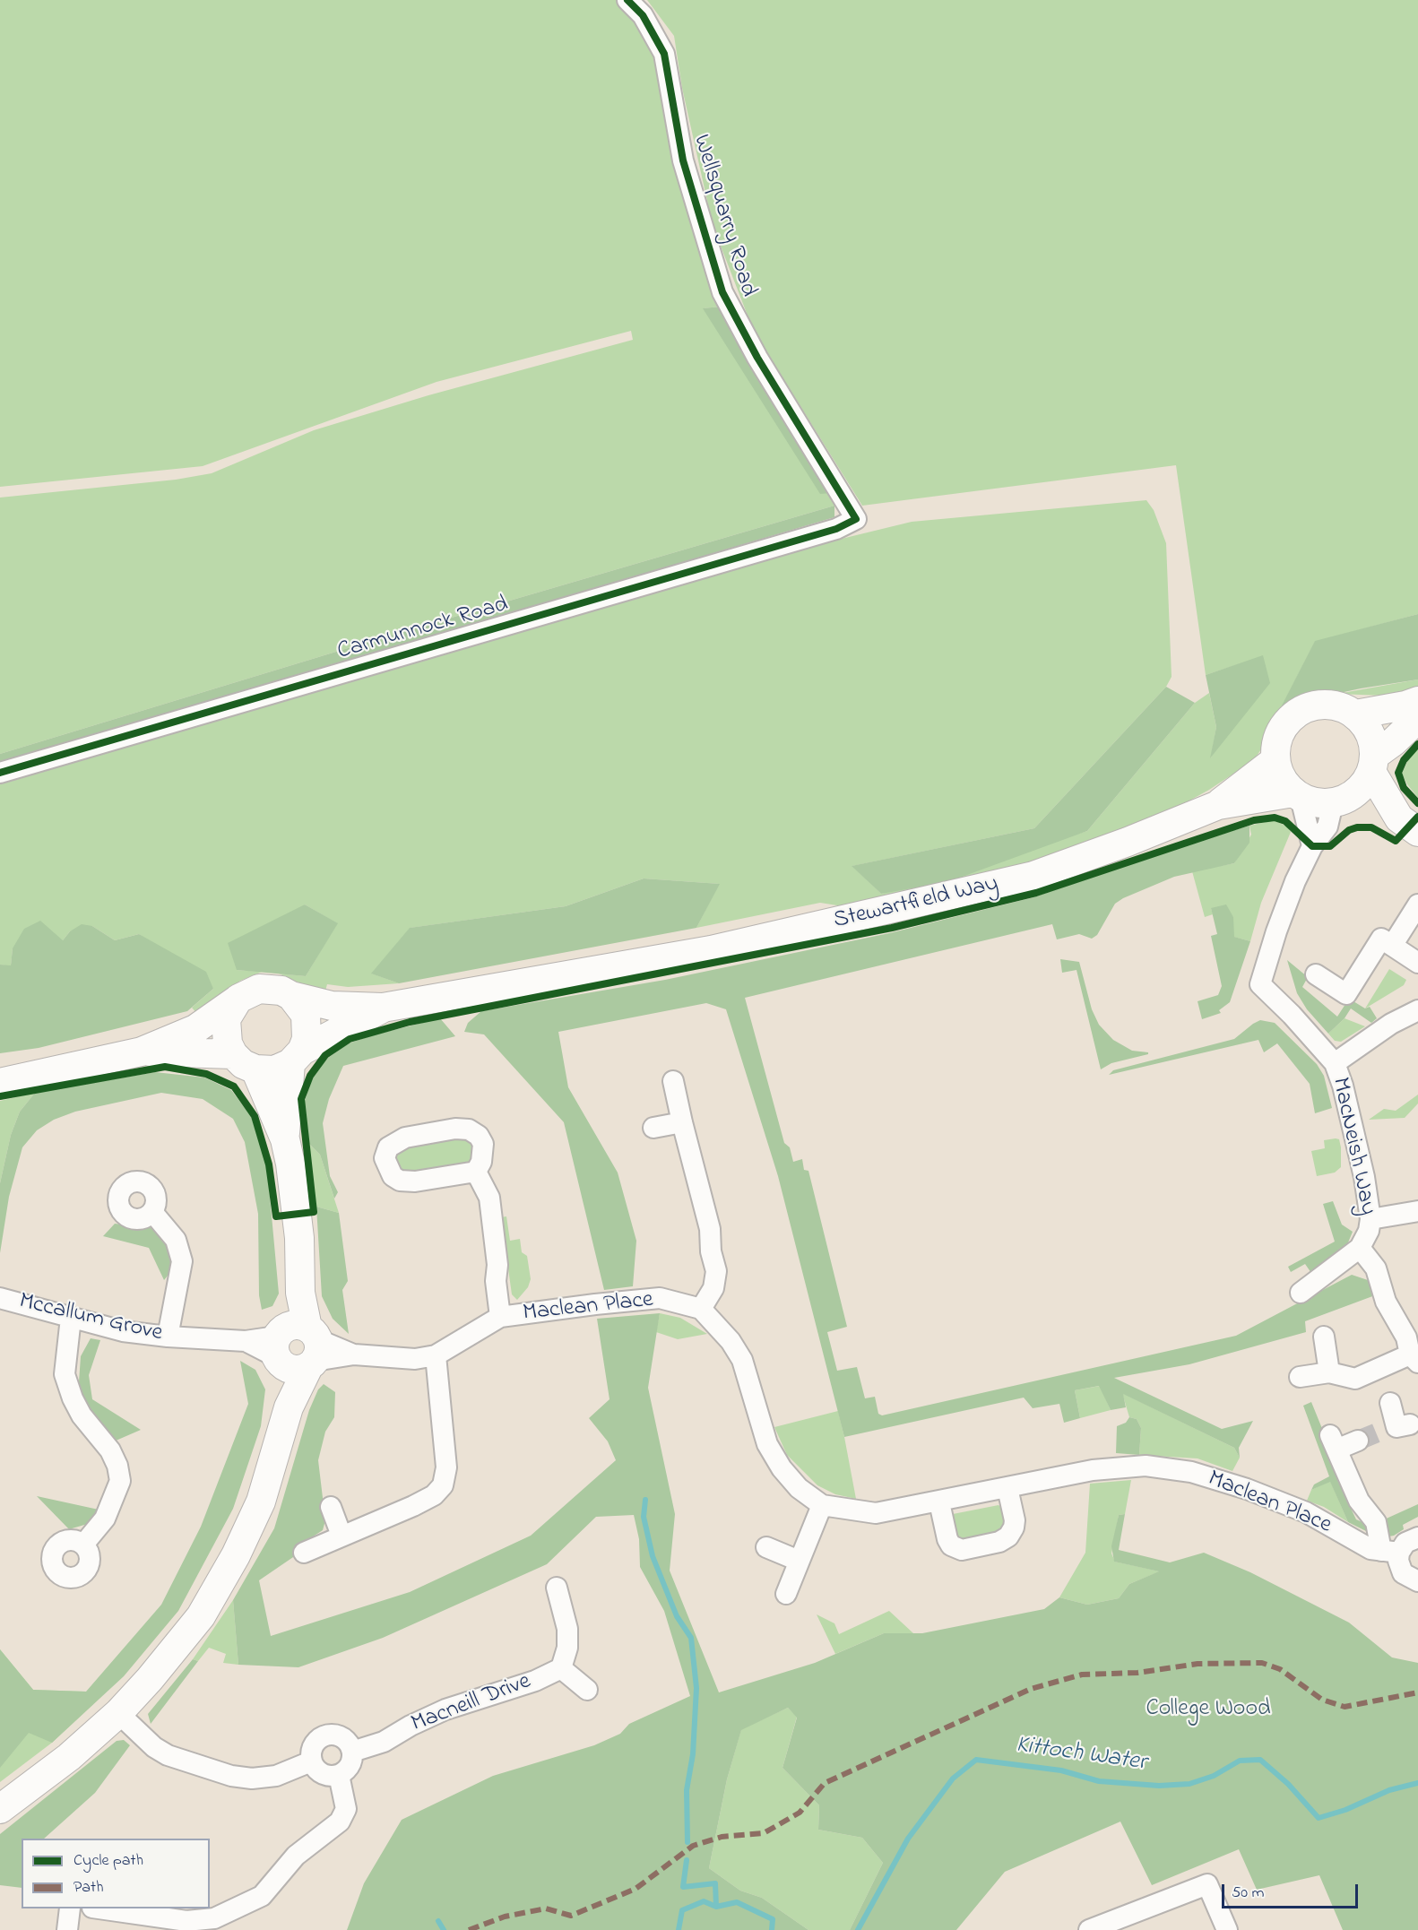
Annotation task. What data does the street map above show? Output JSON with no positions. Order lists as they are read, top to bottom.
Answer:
{
  "streets": {
    "street": [
      "Wellsquarry Road",
      "Carmunnock Road",
      "Stewartfield Way",
      "MacNeish Way",
      "Maclean Place",
      "Mccallum Grove",
      "Macneill Drive"
    ]
  },
  "crossings": [
    ["Wellsquarry Road", "Carmunnock Road"],
    ["Stewartfield Way", "MacNeish Way"],
    ["Maclean Place", "Mccallum Grove"]
  ],
  "water": ["Kittoch Water"],
  "parks": ["College Wood"],
  "legend": ["Cycle path", "Path"],
  "scale_bar": "50 m"
}
